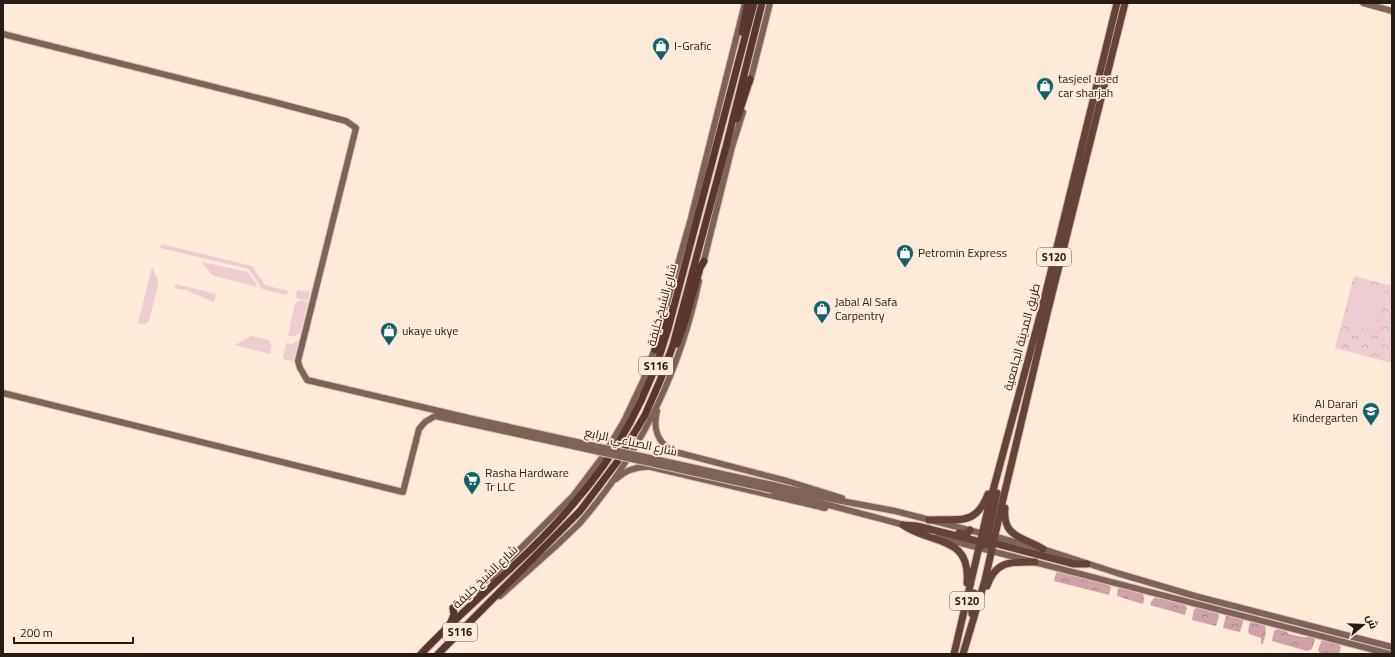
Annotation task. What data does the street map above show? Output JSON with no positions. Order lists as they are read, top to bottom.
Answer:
{
  "streets": {
    "highway": ["شارع الشيخ خليفة", "S116"],
    "main road": ["S120", "طريق المدينة الجامعية", "شارع الصناعي الرابع"]
  },
  "crossings": [
    ["طريق المدينة الجامعية", "شارع الصناعي الرابع"]
  ],
  "places": {
    "shop": [
      "I-Grafic",
      "tasjeel used car sharjah",
      "Petromin Express",
      "Jabal Al Safa Carpentry",
      "ukaye ukye"
    ],
    "school or university": ["Al Darari Kindergarten"],
    "supermarket": ["Rasha Hardware Tr LLC"]
  },
  "scale_bar": "200 m",
  "north": "right"
}
